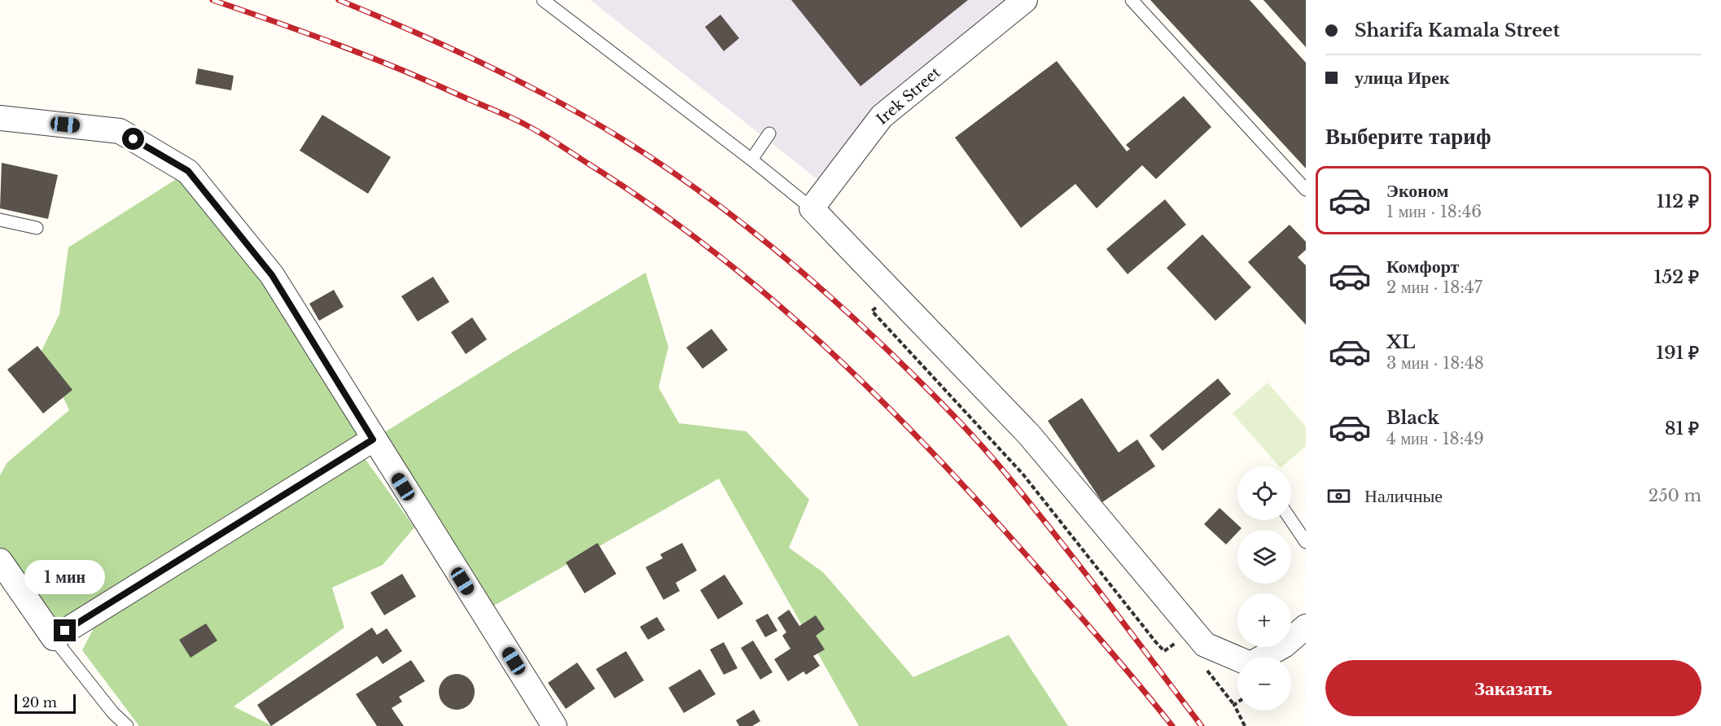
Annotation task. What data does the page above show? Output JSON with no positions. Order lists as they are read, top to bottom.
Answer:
{
  "streets": {
    "street": ["Irek Street"]
  },
  "scale_bar": "20 m",
  "page": {
    "banner": ["Sharifa Kamala Street", "улица Ирек"],
    "heading": "Выберите тариф",
    "list": [
      {
        "name": "Эконом",
        "note": "1 мин · 18:46",
        "value": "112 ₽"
      },
      {
        "name": "Комфорт",
        "note": "2 мин · 18:47",
        "value": "152 ₽"
      },
      {
        "name": "XL",
        "note": "3 мин · 18:48",
        "value": "191 ₽"
      },
      {
        "name": "Black",
        "note": "4 мин · 18:49",
        "value": "81 ₽"
      }
    ],
    "map_buttons": ["+", "−"],
    "pay": ["Наличные", "250 m"],
    "bubble": "1 мин",
    "buttons": "Заказать",
    "scale": "20 m"
  }
}
